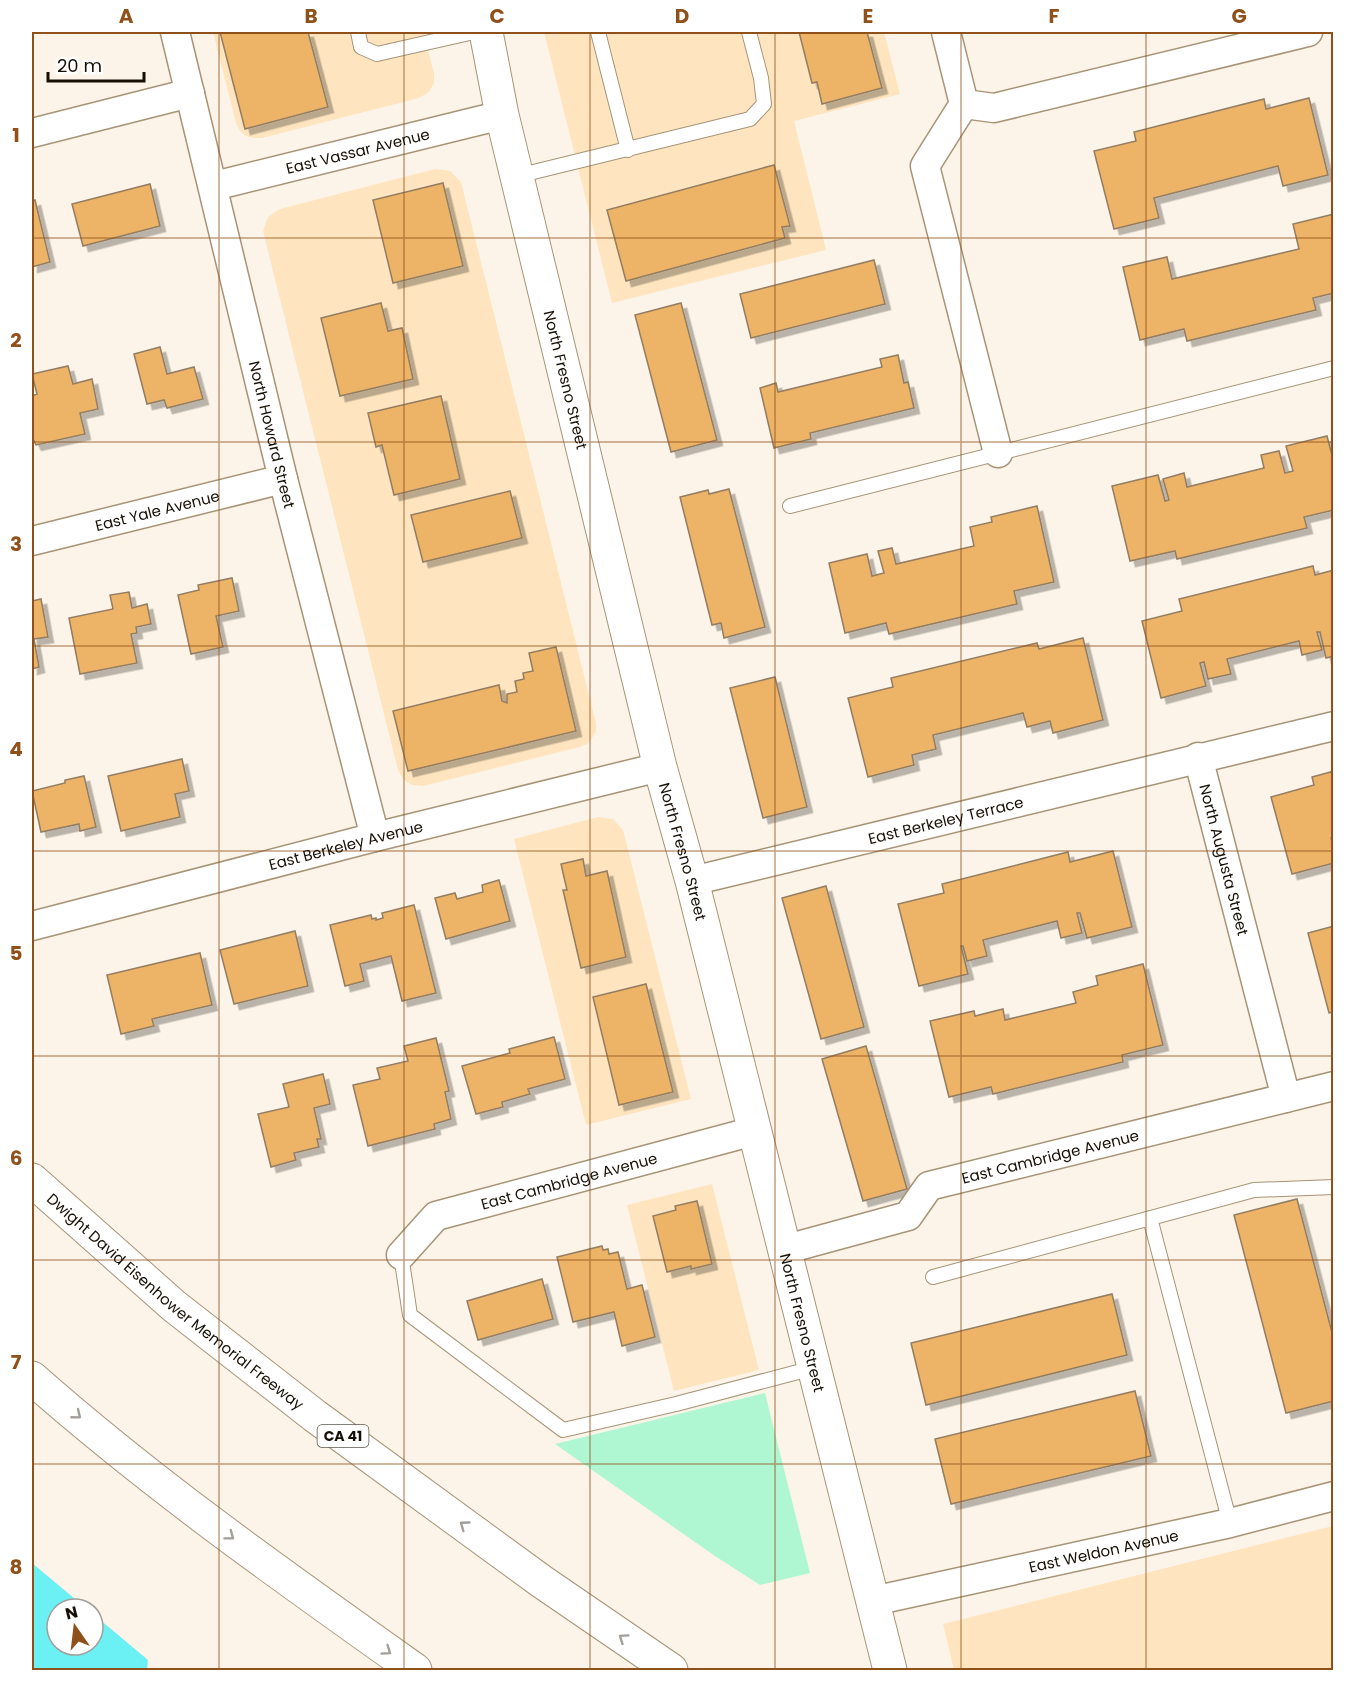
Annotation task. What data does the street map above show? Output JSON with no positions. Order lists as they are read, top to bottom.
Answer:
{
  "streets": {
    "main road": ["North Fresno Street", "Dwight David Eisenhower Memorial Freeway", "CA 41"],
    "street": [
      "East Vassar Avenue",
      "North Howard Street",
      "East Yale Avenue",
      "East Berkeley Terrace",
      "East Berkeley Avenue",
      "North Augusta Street",
      "East Cambridge Avenue",
      "East Weldon Avenue"
    ]
  },
  "crossings": [
    ["East Vassar Avenue", "North Fresno Street"],
    ["East Vassar Avenue", "North Howard Street"],
    ["North Fresno Street", "East Berkeley Terrace"],
    ["North Fresno Street", "East Berkeley Avenue"],
    ["North Fresno Street", "East Cambridge Avenue"],
    ["North Fresno Street", "East Weldon Avenue"],
    ["North Howard Street", "East Yale Avenue"],
    ["North Howard Street", "East Berkeley Avenue"],
    ["East Berkeley Terrace", "North Augusta Street"],
    ["North Augusta Street", "East Cambridge Avenue"]
  ],
  "scale_bar": "20 m",
  "north": "top",
  "grid": {
    "columns": [
      "A",
      "B",
      "C",
      "D",
      "E",
      "F",
      "G"
    ],
    "rows": [
      "1",
      "2",
      "3",
      "4",
      "5",
      "6",
      "7",
      "8"
    ]
  }
}
